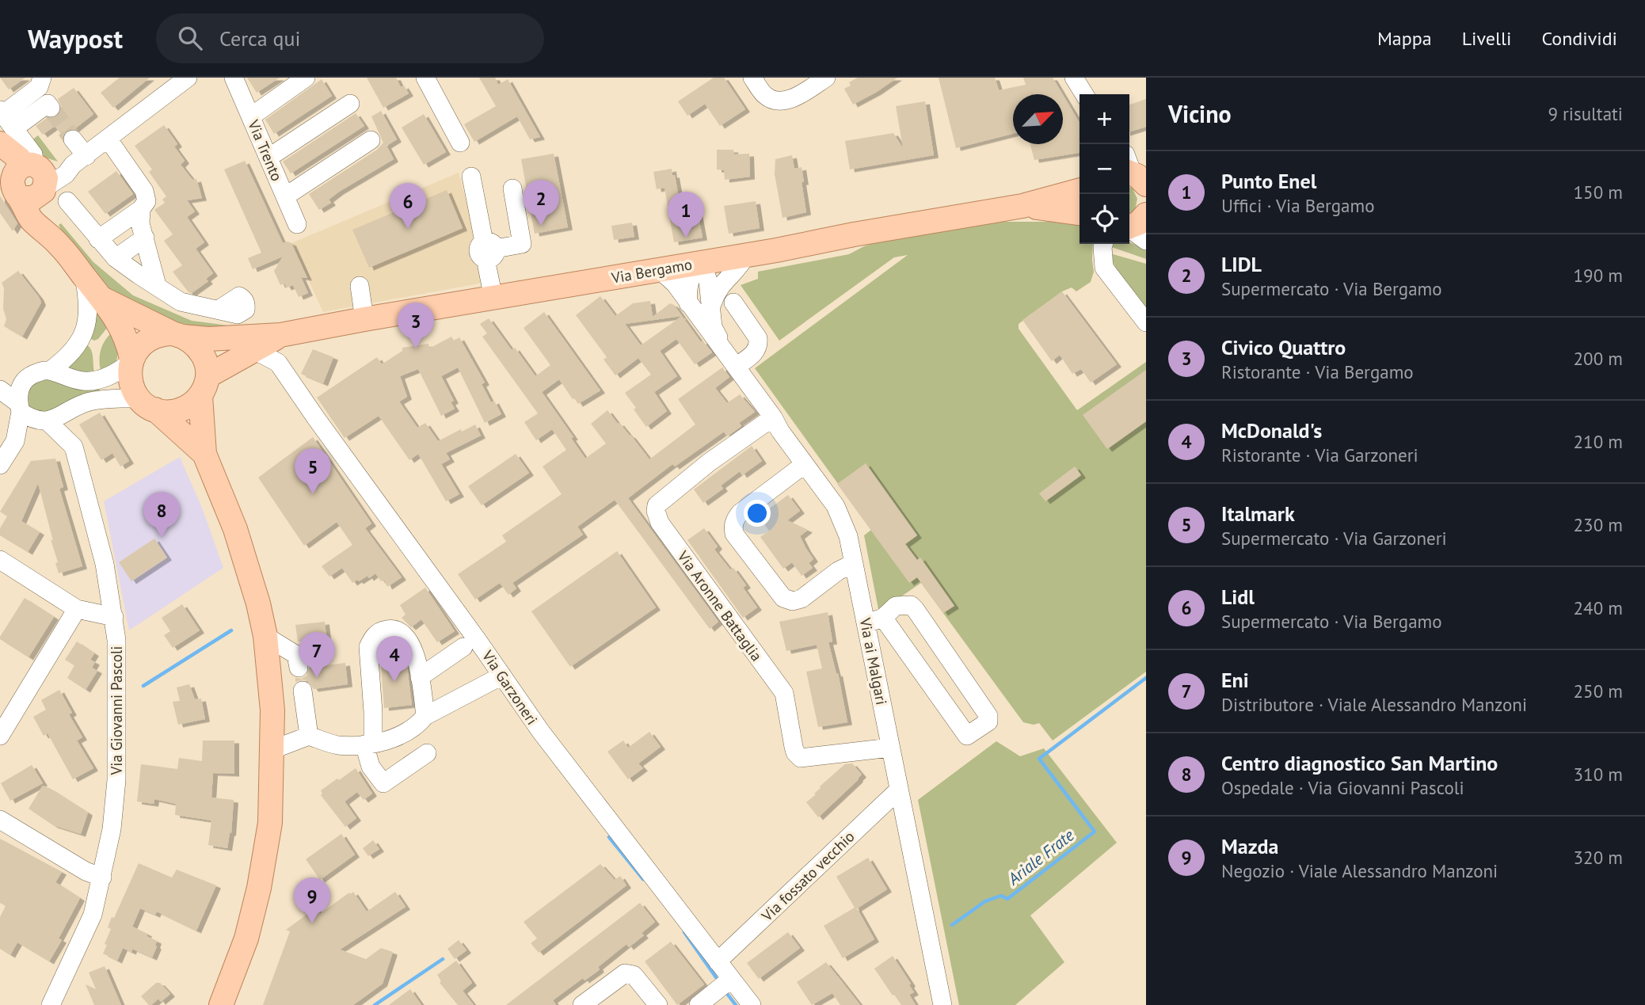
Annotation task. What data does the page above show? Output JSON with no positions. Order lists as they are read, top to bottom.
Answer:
{
  "streets": {
    "main road": ["Via Bergamo"],
    "street": [
      "Via Trento",
      "Via Aronne Battaglia",
      "Via ai Malgari",
      "Via Garzoneri",
      "Via Giovanni Pascoli",
      "Via fossato vecchio"
    ]
  },
  "crossings": [
    ["Via Bergamo", "Via ai Malgari"],
    ["Via Bergamo", "Via Garzoneri"],
    ["Via Aronne Battaglia", "Via ai Malgari"],
    ["Via ai Malgari", "Via fossato vecchio"],
    ["Via Garzoneri", "Via fossato vecchio"]
  ],
  "water": ["Ariale Frate"],
  "north": "top right",
  "page": {
    "header": "Waypost",
    "search": "Cerca qui",
    "nav": ["Mappa", "Livelli", "Condividi"],
    "heading": ["Vicino", "9 risultati"],
    "map_buttons": ["+", "−"],
    "list": [
      {
        "mark": "1",
        "name": "Punto Enel",
        "note": "Uffici · Via Bergamo",
        "value": "150 m"
      },
      {
        "mark": "2",
        "name": "LIDL",
        "note": "Supermercato · Via Bergamo",
        "value": "190 m"
      },
      {
        "mark": "3",
        "name": "Civico Quattro",
        "note": "Ristorante · Via Bergamo",
        "value": "200 m"
      },
      {
        "mark": "4",
        "name": "McDonald's",
        "note": "Ristorante · Via Garzoneri",
        "value": "210 m"
      },
      {
        "mark": "5",
        "name": "Italmark",
        "note": "Supermercato · Via Garzoneri",
        "value": "230 m"
      },
      {
        "mark": "6",
        "name": "Lidl",
        "note": "Supermercato · Via Bergamo",
        "value": "240 m"
      },
      {
        "mark": "7",
        "name": "Eni",
        "note": "Distributore · Viale Alessandro Manzoni",
        "value": "250 m"
      },
      {
        "mark": "8",
        "name": "Centro diagnostico San Martino",
        "note": "Ospedale · Via Giovanni Pascoli",
        "value": "310 m"
      },
      {
        "mark": "9",
        "name": "Mazda",
        "note": "Negozio · Viale Alessandro Manzoni",
        "value": "320 m"
      }
    ],
    "pins": [
      "2",
      "6",
      "1",
      "3",
      "5",
      "8",
      "7",
      "4",
      "9"
    ]
  }
}
